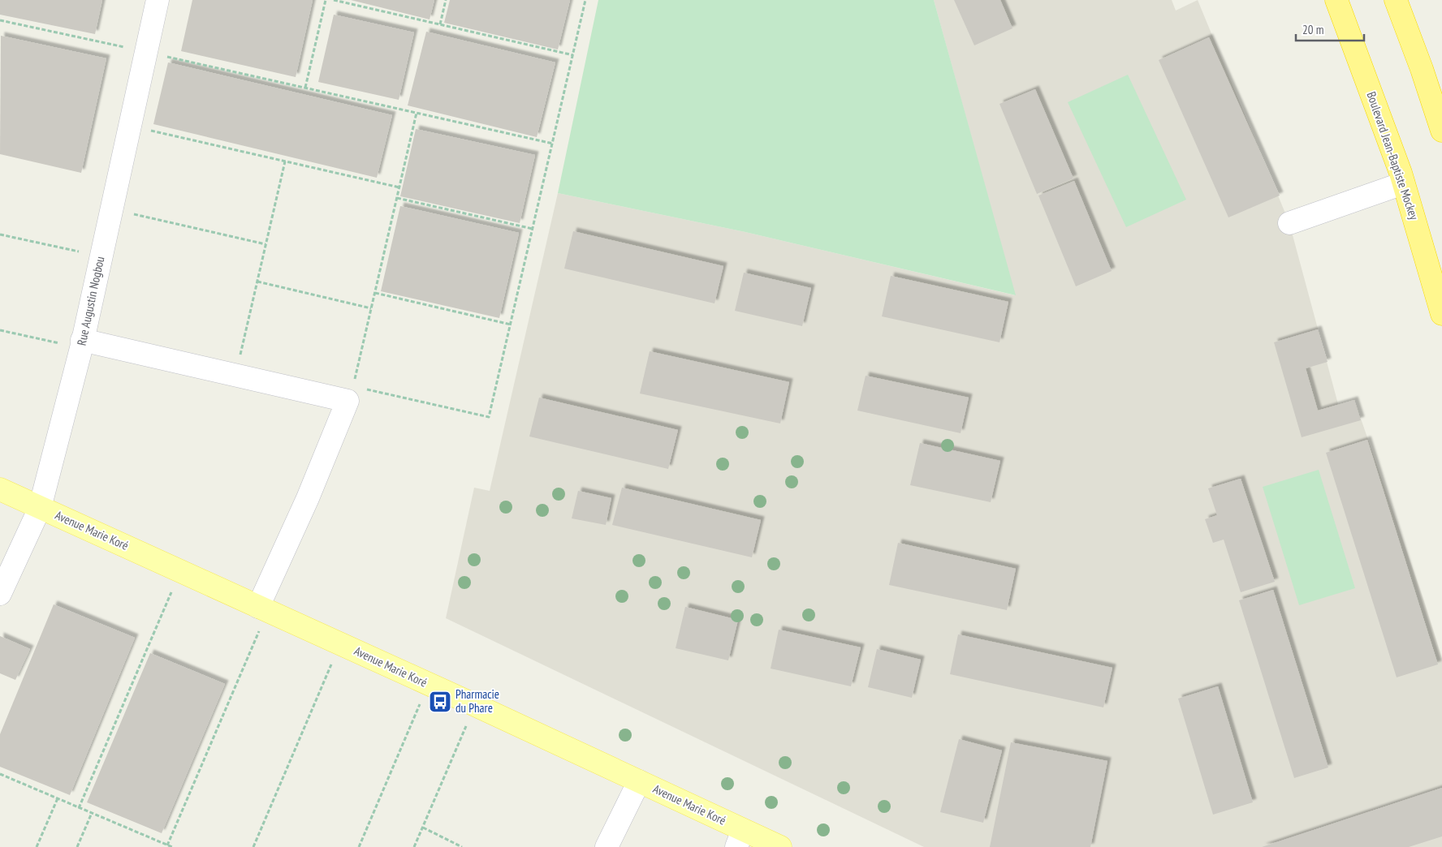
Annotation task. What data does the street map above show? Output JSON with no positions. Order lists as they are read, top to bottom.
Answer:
{
  "streets": {
    "highway": ["Boulevard Jean-Baptiste Mockey"],
    "main road": ["Avenue Marie Koré"],
    "street": ["Rue Augustin Nogbou"]
  },
  "crossings": [
    ["Rue Augustin Nogbou", "Avenue Marie Koré"]
  ],
  "places": {
    "bus stop": ["Pharmacie du Phare"]
  },
  "scale_bar": "20 m"
}
